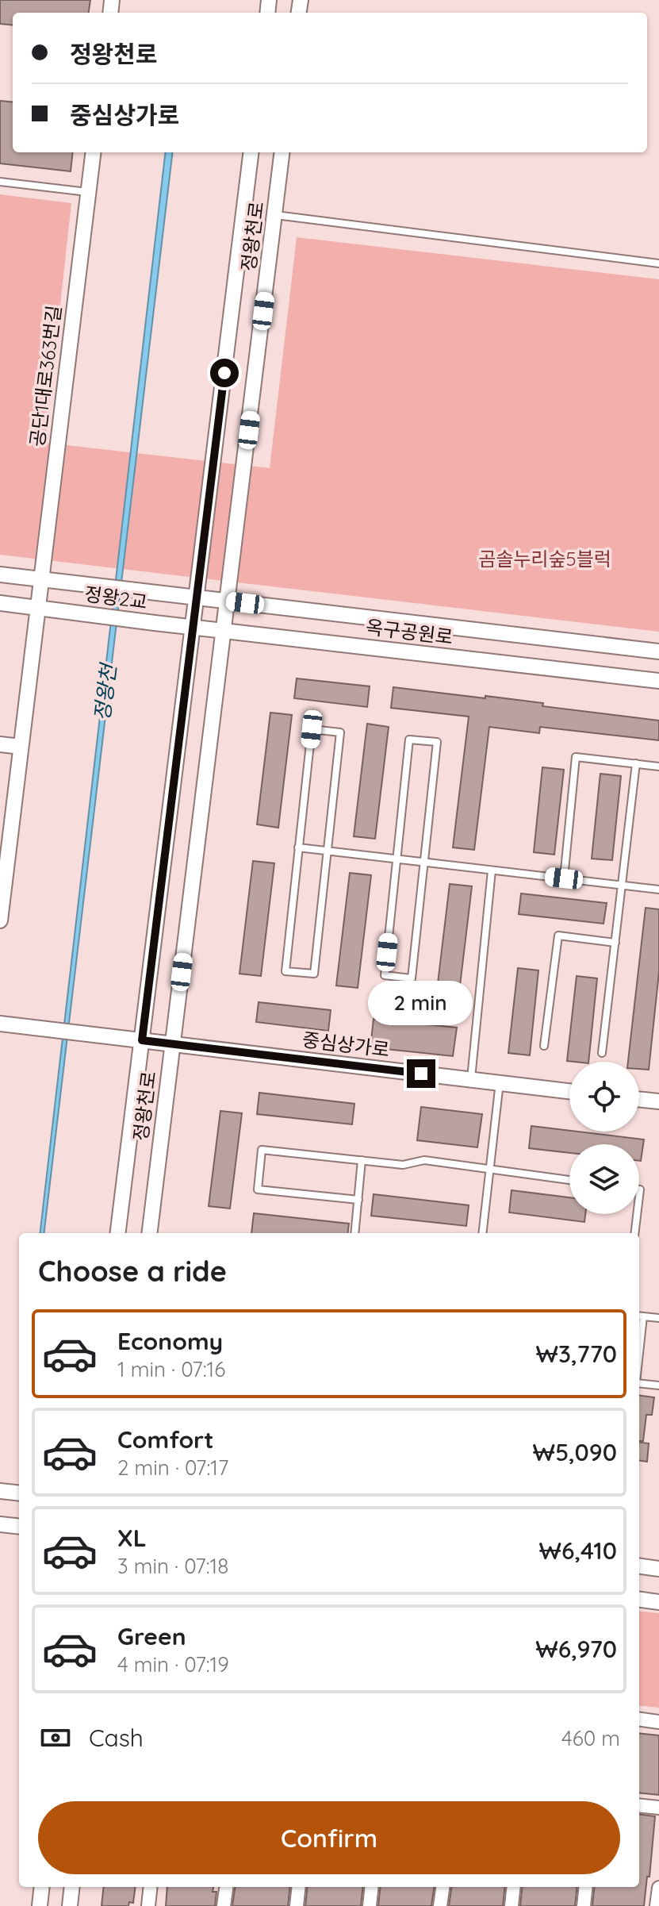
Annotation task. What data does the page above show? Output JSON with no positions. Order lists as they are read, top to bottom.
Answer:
{
  "streets": {
    "street": [
      "정왕천로",
      "공단1대로363번길",
      "정왕2교",
      "옥구공원로",
      "중심상가로"
    ]
  },
  "crossings": [
    ["정왕천로", "옥구공원로"],
    ["정왕천로", "중심상가로"],
    ["공단1대로363번길", "정왕2교"],
    ["정왕2교", "옥구공원로"]
  ],
  "water": ["정왕천"],
  "parks": ["곰솔누리숲5블럭"],
  "page": {
    "banner": ["정왕천로", "중심상가로"],
    "bubble": "2 min",
    "heading": "Choose a ride",
    "list": [
      {
        "name": "Economy",
        "note": "1 min · 07:16",
        "value": "₩3,770"
      },
      {
        "name": "Comfort",
        "note": "2 min · 07:17",
        "value": "₩5,090"
      },
      {
        "name": "XL",
        "note": "3 min · 07:18",
        "value": "₩6,410"
      },
      {
        "name": "Green",
        "note": "4 min · 07:19",
        "value": "₩6,970"
      }
    ],
    "pay": ["Cash", "460 m"],
    "buttons": "Confirm"
  }
}
